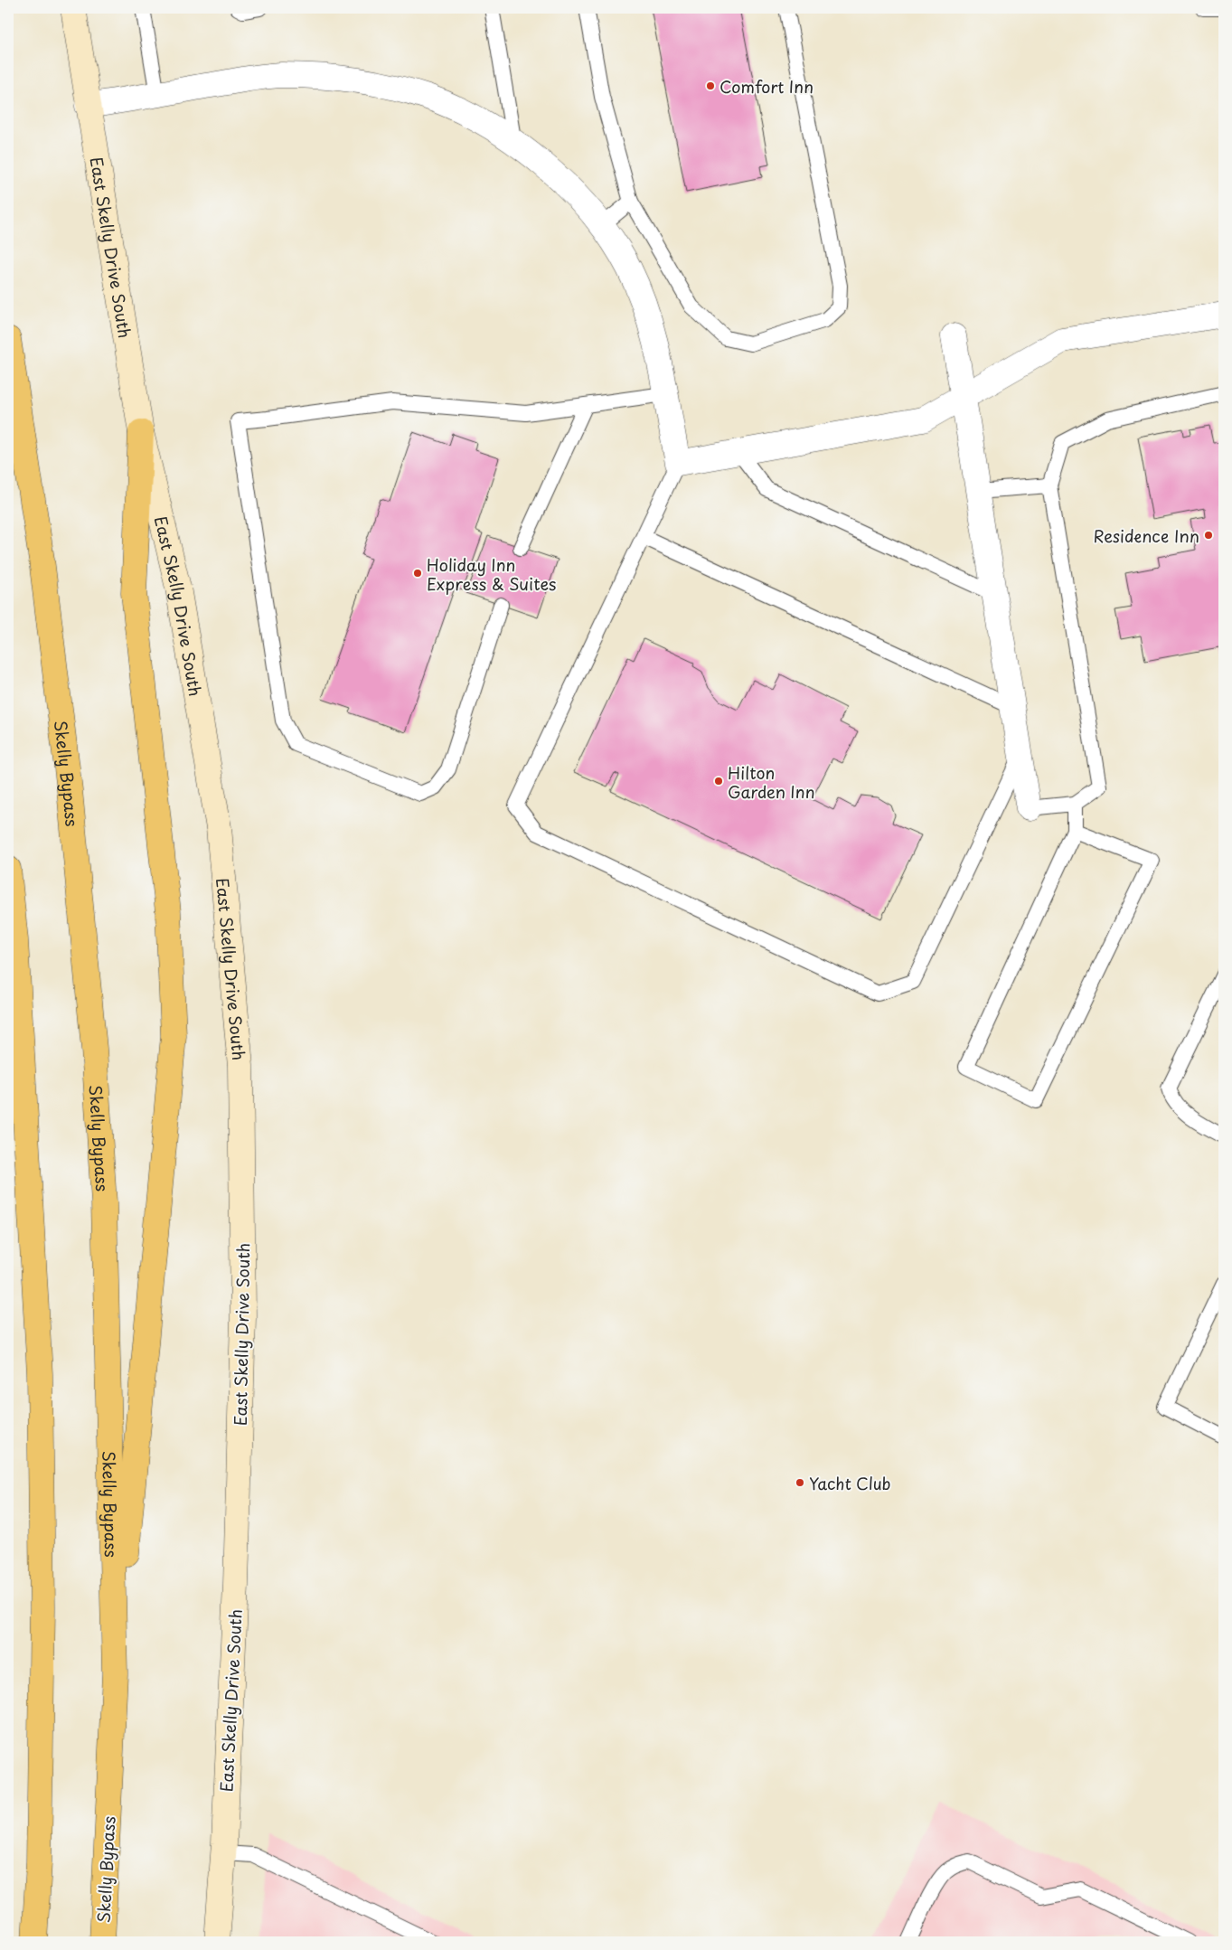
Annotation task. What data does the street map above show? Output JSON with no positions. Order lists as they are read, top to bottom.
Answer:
{
  "streets": {
    "highway": ["Skelly Bypass"],
    "street": ["East Skelly Drive South"]
  },
  "places": [
    "Comfort Inn",
    "Residence Inn",
    "Holiday Inn Express & Suites",
    "Hilton Garden Inn",
    "Yacht Club"
  ]
}
